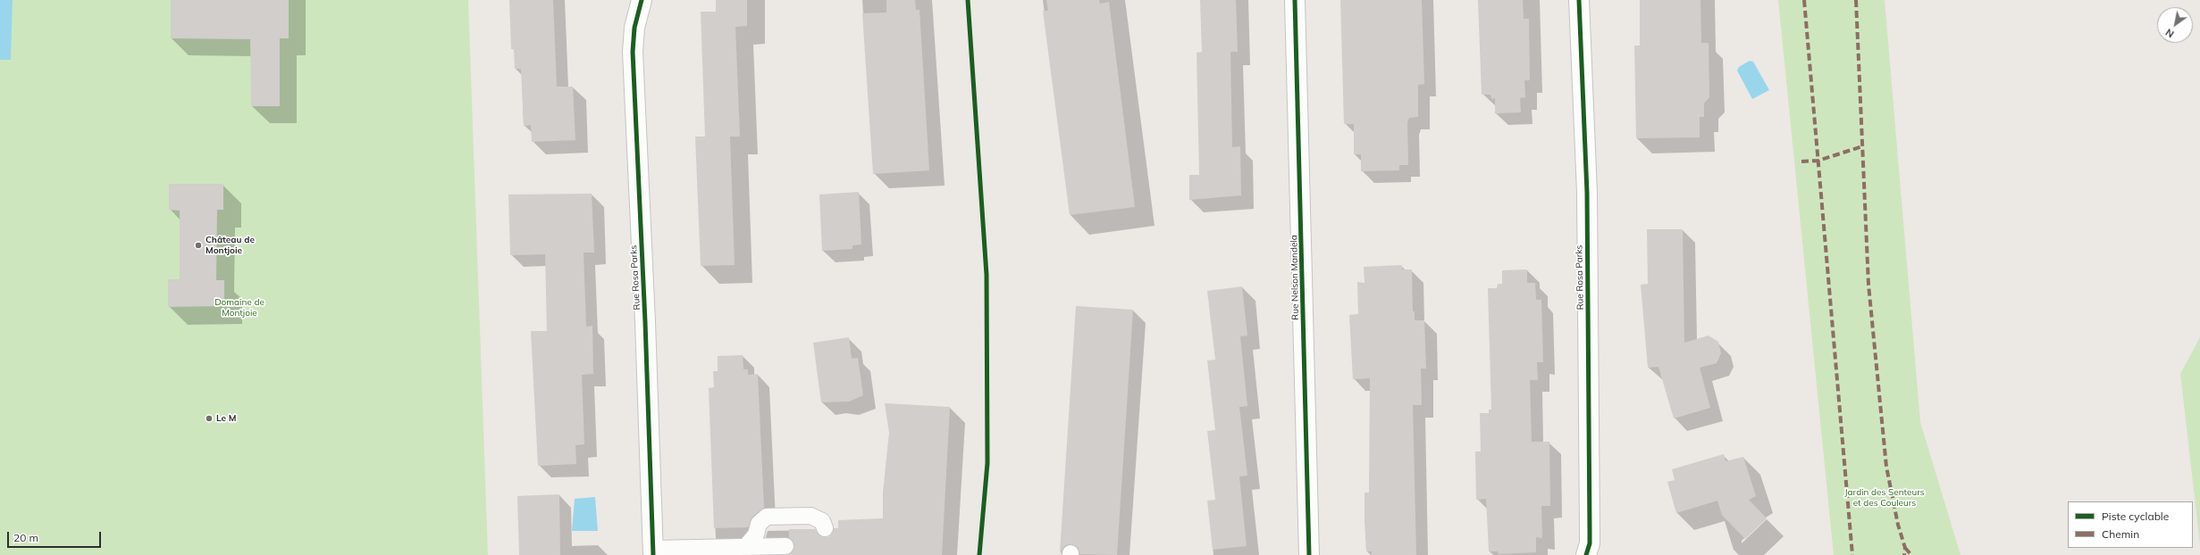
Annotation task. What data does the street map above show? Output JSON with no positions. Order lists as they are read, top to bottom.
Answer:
{
  "streets": {
    "street": ["Rue Rosa Parks", "Rue Nelson Mandela"]
  },
  "parks": ["Domaine de Montjoie", "Jardin des Senteurs et des Couleurs"],
  "places": ["Château de Montjoie", "Le M"],
  "legend": ["Piste cyclable", "Chemin"],
  "scale_bar": "20 m",
  "north": "bottom left"
}
